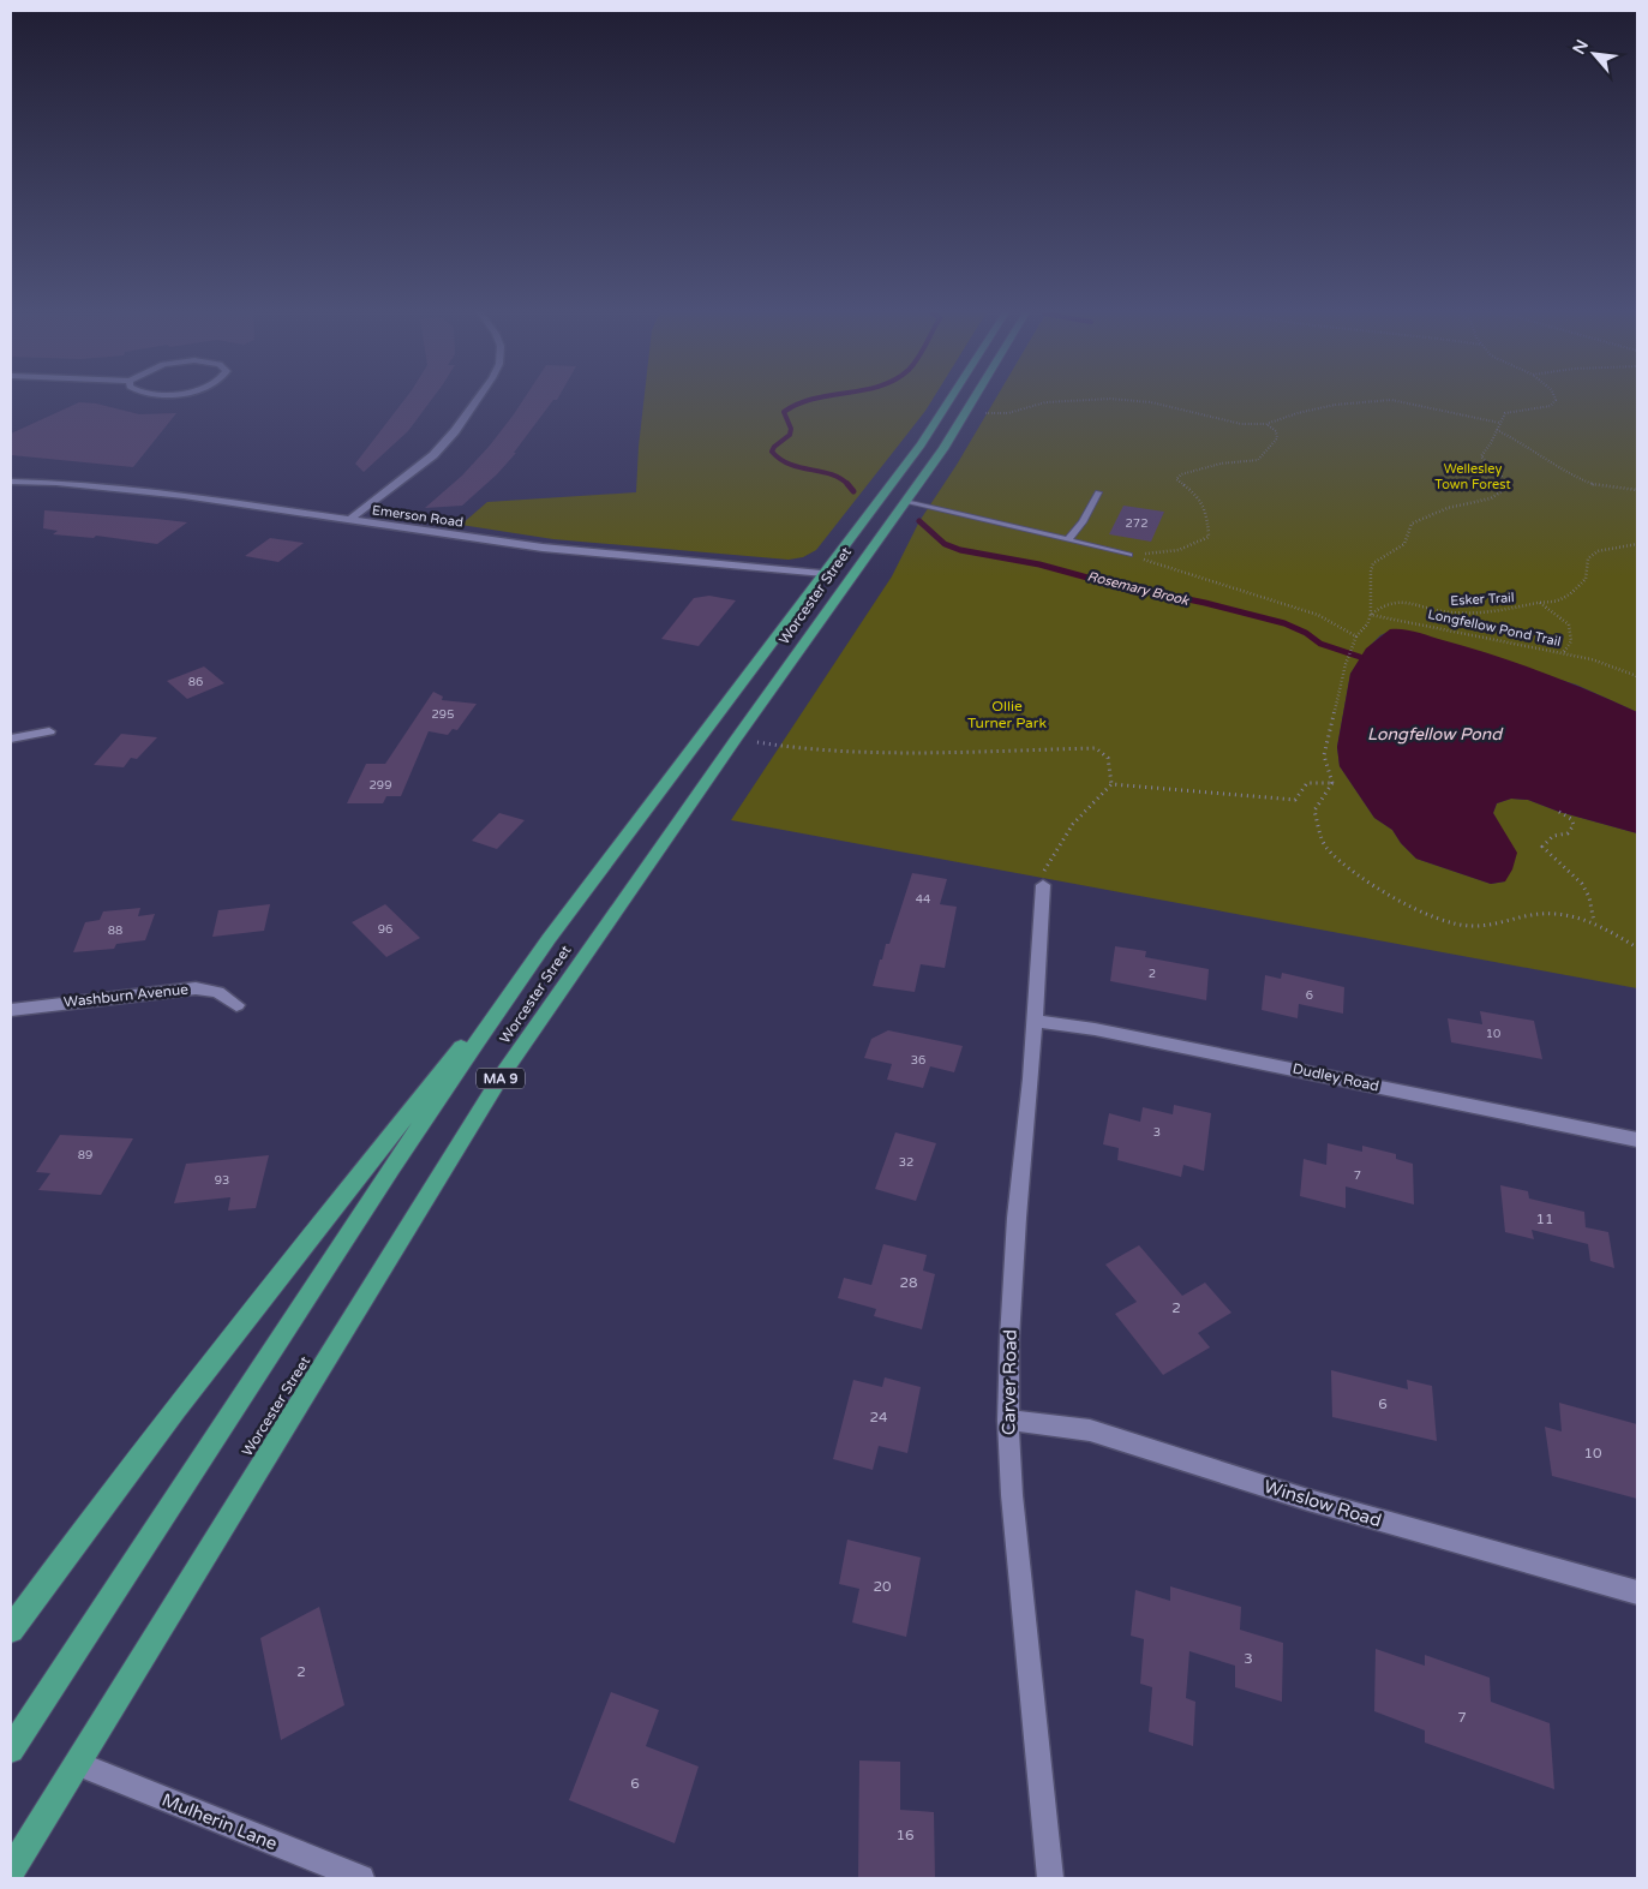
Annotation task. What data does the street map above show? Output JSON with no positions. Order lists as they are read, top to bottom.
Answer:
{
  "streets": {
    "highway": ["Worcester Street", "MA 9"],
    "street": [
      "Emerson Road",
      "Washburn Avenue",
      "Dudley Road",
      "Carver Road",
      "Winslow Road",
      "Mulherin Lane"
    ],
    "path": ["Esker Trail", "Longfellow Pond Trail"]
  },
  "crossings": [
    ["Emerson Road", "Worcester Street"],
    ["Worcester Street", "Mulherin Lane"],
    ["Esker Trail", "Longfellow Pond Trail"],
    ["Dudley Road", "Carver Road"],
    ["Carver Road", "Winslow Road"]
  ],
  "water": ["Rosemary Brook", "Longfellow Pond"],
  "parks": ["Wellesley Town Forest", "Ollie Turner Park"],
  "house_numbers": [
    "272",
    "86",
    "295",
    "299",
    "44",
    "96",
    "88",
    "2",
    "6",
    "10",
    "36",
    "3",
    "89",
    "32",
    "7",
    "93",
    "11",
    "28",
    "2",
    "6",
    "24",
    "10",
    "20",
    "3",
    "2",
    "7",
    "6",
    "16"
  ],
  "north": "top left"
}
